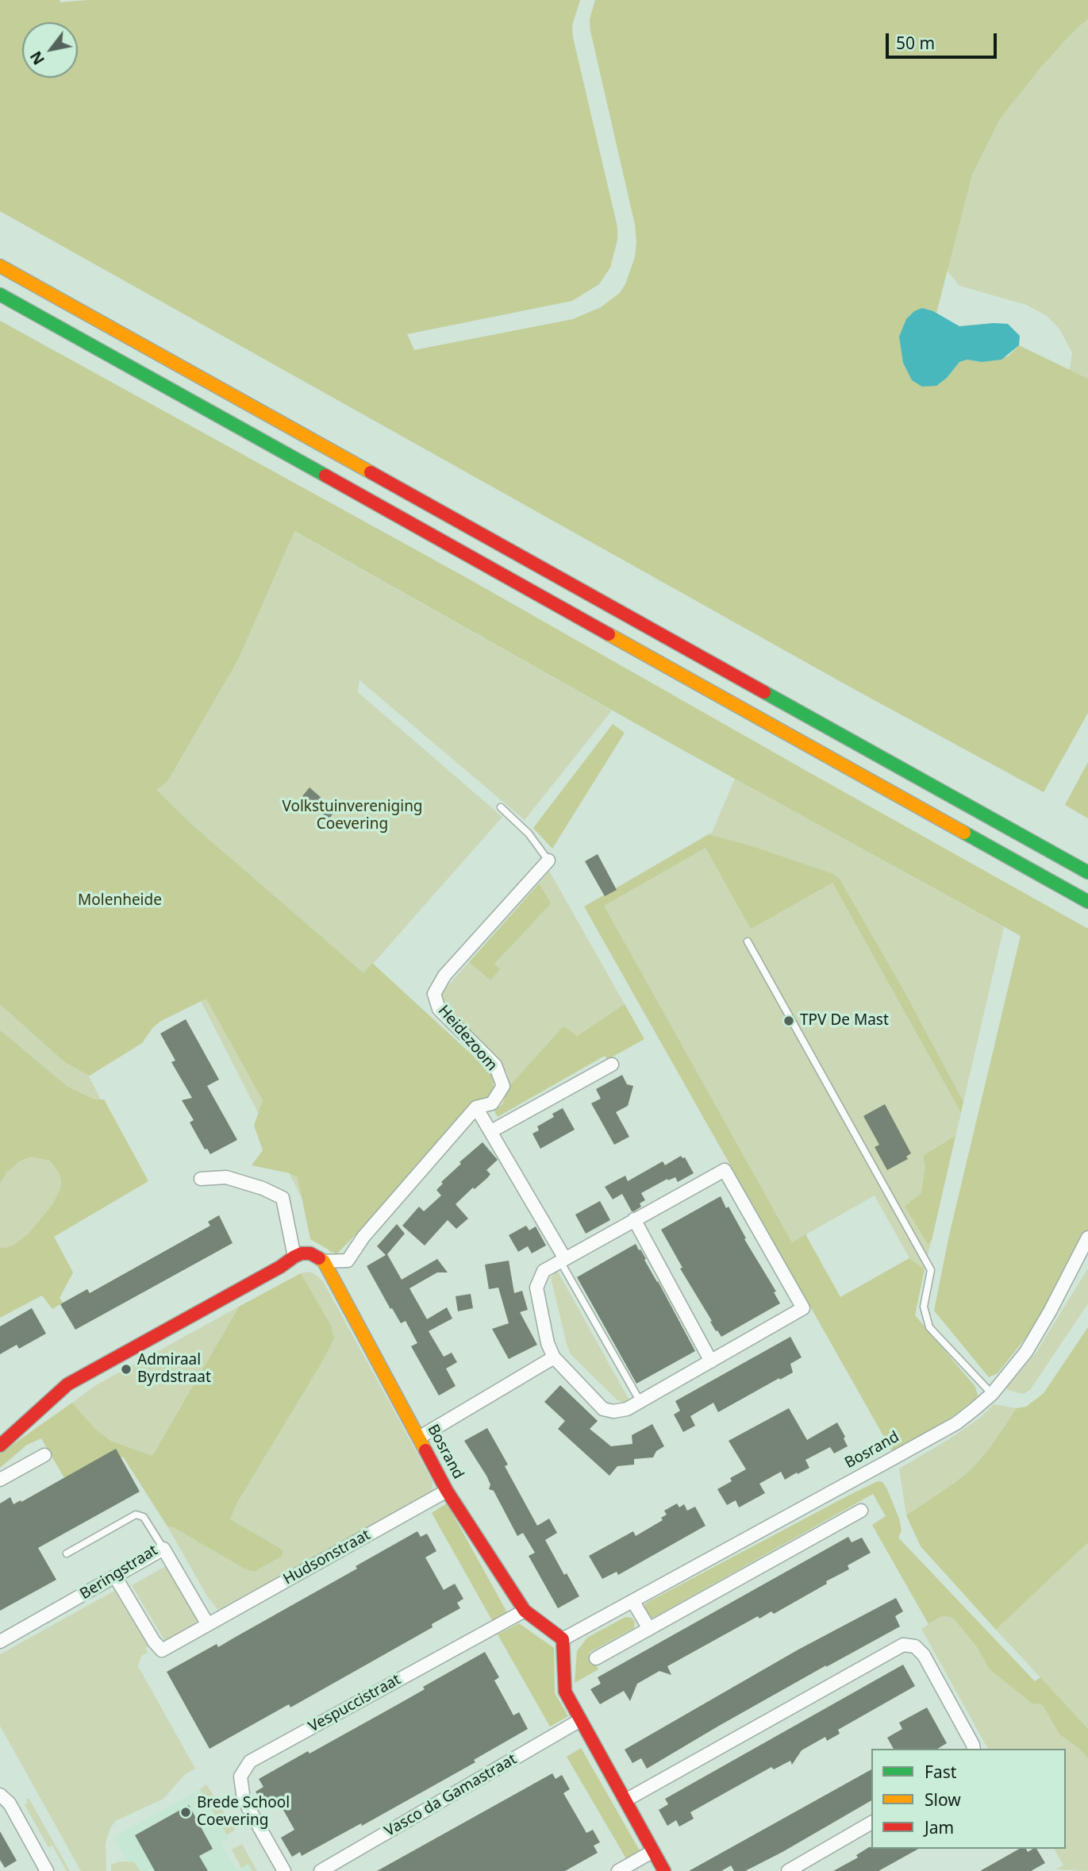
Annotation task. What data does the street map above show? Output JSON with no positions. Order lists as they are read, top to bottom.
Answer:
{
  "streets": {
    "main road": ["Bosrand"],
    "street": [
      "Heidezoom",
      "Hudsonstraat",
      "Beringstraat",
      "Vespuccistraat",
      "Vasco da Gamastraat"
    ]
  },
  "crossings": [
    ["Bosrand", "Hudsonstraat"],
    ["Bosrand", "Vespuccistraat"],
    ["Hudsonstraat", "Beringstraat"]
  ],
  "parks": ["Volkstuinvereniging Coevering", "Molenheide"],
  "places": ["TPV De Mast", "Admiraal Byrdstraat", "Brede School Coevering"],
  "legend": ["Fast", "Slow", "Jam"],
  "scale_bar": "50 m",
  "north": "bottom left"
}
